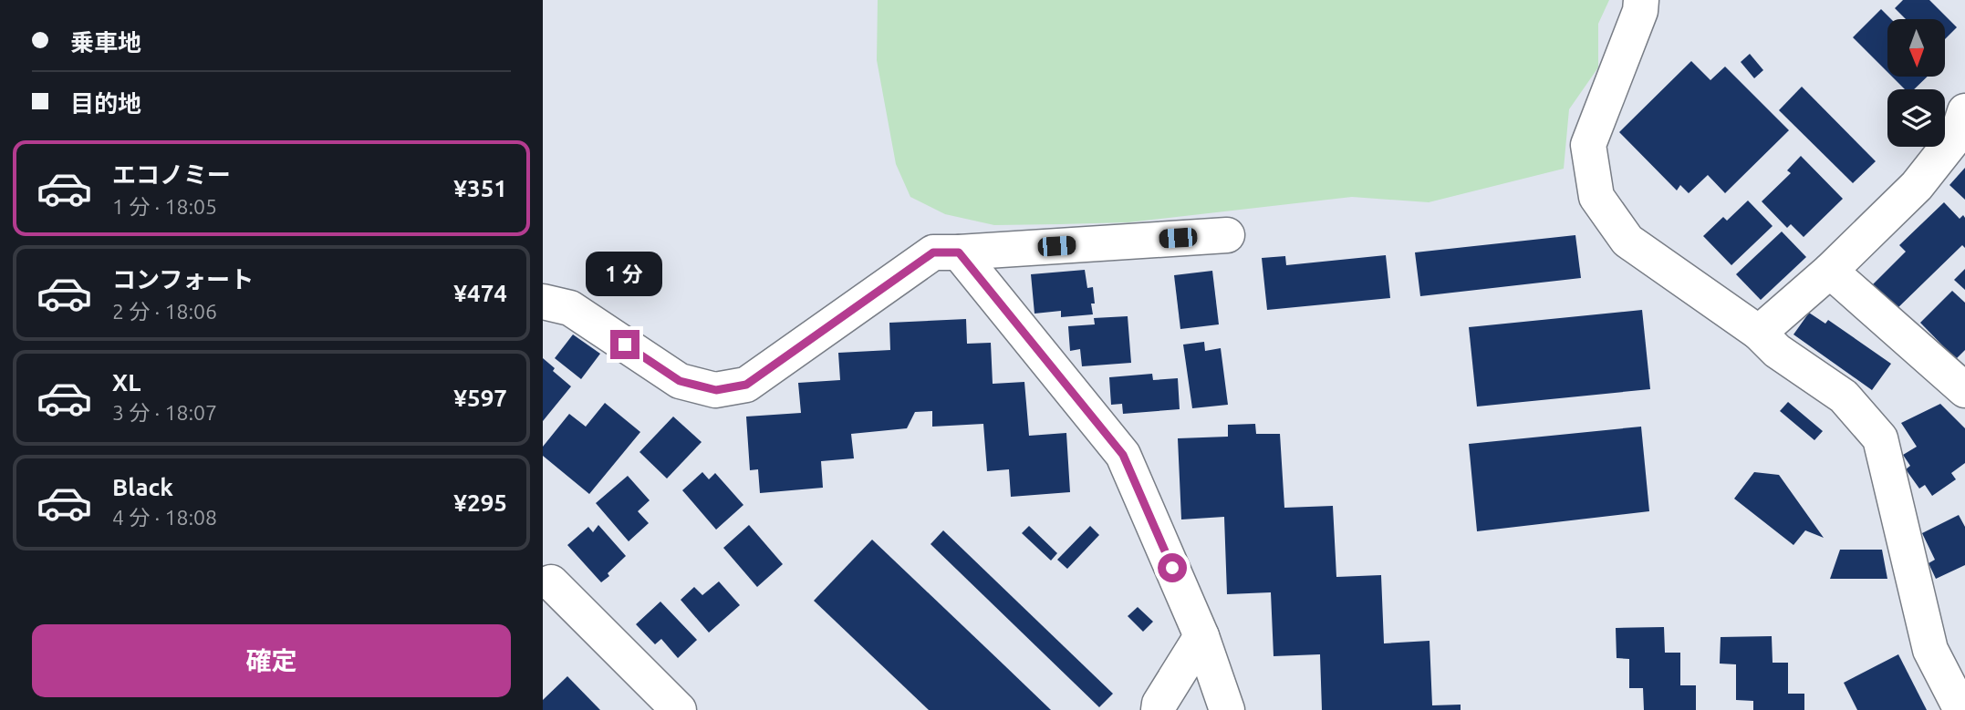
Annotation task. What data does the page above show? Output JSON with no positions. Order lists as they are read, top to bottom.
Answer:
{
  "north": "bottom",
  "page": {
    "banner": ["乗車地", "目的地"],
    "list": [
      {
        "name": "エコノミー",
        "note": "1 分 · 18:05",
        "value": "¥351"
      },
      {
        "name": "コンフォート",
        "note": "2 分 · 18:06",
        "value": "¥474"
      },
      {
        "name": "XL",
        "note": "3 分 · 18:07",
        "value": "¥597"
      },
      {
        "name": "Black",
        "note": "4 分 · 18:08",
        "value": "¥295"
      }
    ],
    "bubble": "1 分",
    "buttons": "確定"
  }
}
